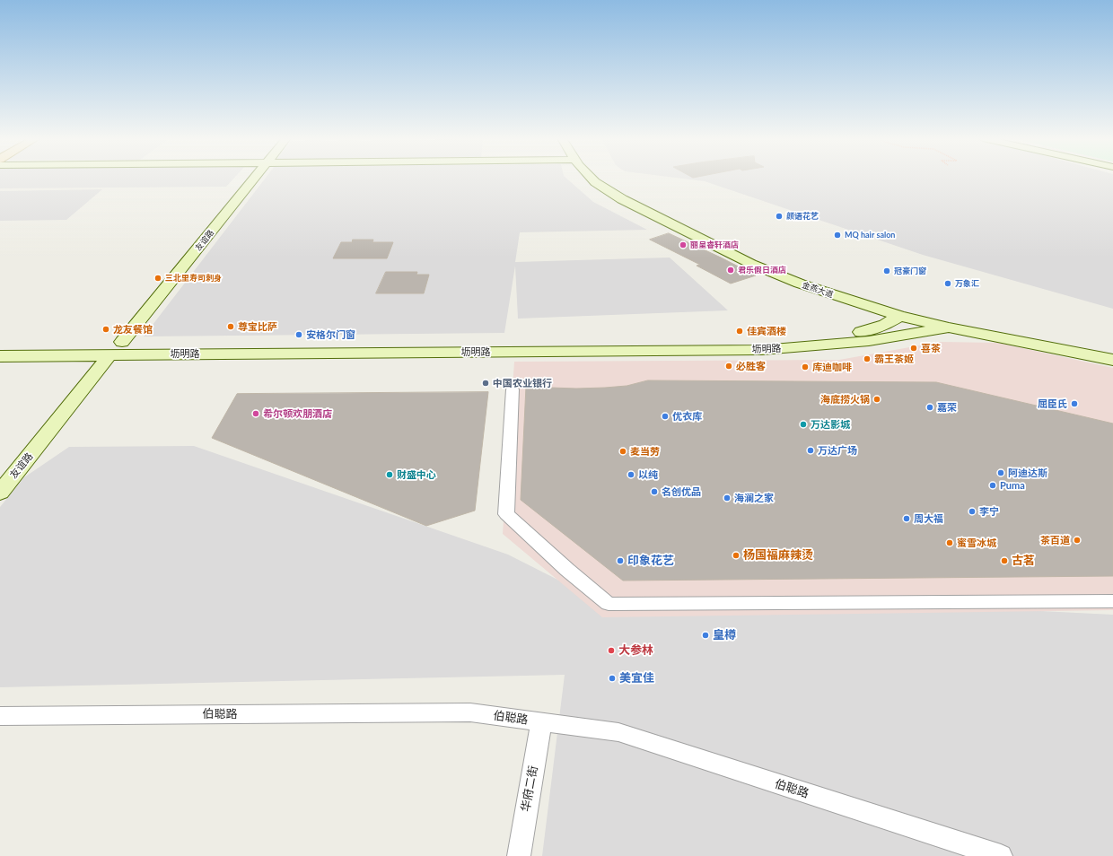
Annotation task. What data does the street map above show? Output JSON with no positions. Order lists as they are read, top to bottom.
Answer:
{
  "streets": {
    "main road": ["友谊路", "金燕大道", "坜明路"],
    "street": ["伯聪路", "华府二街"]
  },
  "crossings": [
    ["友谊路", "坜明路"],
    ["金燕大道", "坜明路"],
    ["伯聪路", "华府二街"]
  ],
  "places": [
    "颜语花艺",
    "MQ hair salon",
    "丽呈睿轩酒店",
    "君乐假日酒店",
    "冠豪门窗",
    "三北里寿司刺身",
    "万象汇",
    "尊宝比萨",
    "龙友餐馆",
    "佳宾酒楼",
    "安格尔门窗",
    "喜茶",
    "霸王茶姬",
    "必胜客",
    "库迪咖啡",
    "中国农业银行",
    "海底捞火锅",
    "屈臣氏",
    "嘉荣",
    "希尔顿欢朋酒店",
    "优衣库",
    "万达影城",
    "万达广场",
    "麦当劳",
    "阿迪达斯",
    "财盛中心",
    "以纯",
    "Puma",
    "名创优品",
    "海澜之家",
    "李宁",
    "周大福",
    "茶百道",
    "蜜雪冰城",
    "杨国福麻辣烫",
    "印象花艺",
    "古茗",
    "皇樽",
    "大参林",
    "美宜佳"
  ]
}
